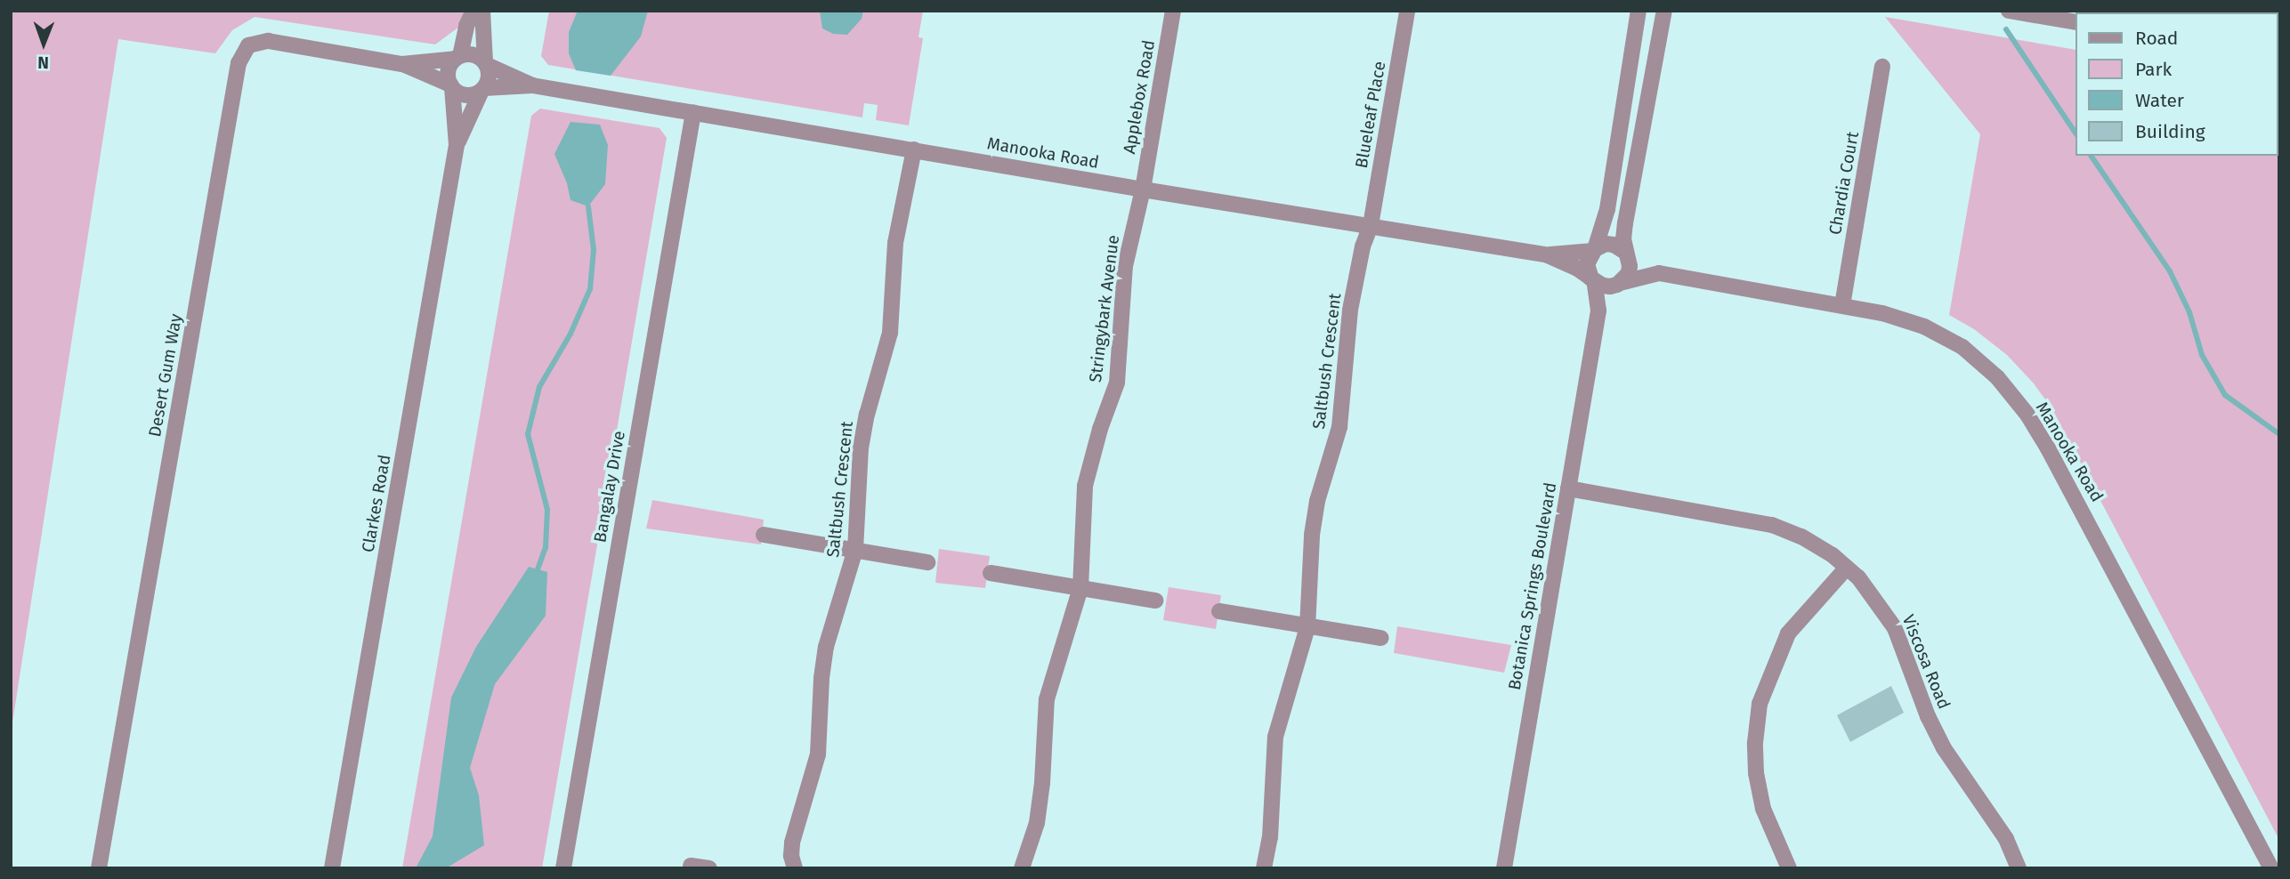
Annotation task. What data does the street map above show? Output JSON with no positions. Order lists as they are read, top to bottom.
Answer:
{
  "streets": {
    "street": [
      "Applebox Road",
      "Blueleaf Place",
      "Manooka Road",
      "Chardia Court",
      "Stringybark Avenue",
      "Saltbush Crescent",
      "Desert Gum Way",
      "Bangalay Drive",
      "Clarkes Road",
      "Botanica Springs Boulevard",
      "Viscosa Road"
    ]
  },
  "crossings": [
    ["Applebox Road", "Manooka Road"],
    ["Applebox Road", "Stringybark Avenue"],
    ["Blueleaf Place", "Manooka Road"],
    ["Blueleaf Place", "Saltbush Crescent"],
    ["Manooka Road", "Chardia Court"],
    ["Manooka Road", "Stringybark Avenue"],
    ["Manooka Road", "Saltbush Crescent"],
    ["Manooka Road", "Desert Gum Way"],
    ["Manooka Road", "Bangalay Drive"],
    ["Manooka Road", "Clarkes Road"],
    ["Manooka Road", "Botanica Springs Boulevard"],
    ["Desert Gum Way", "Clarkes Road"],
    ["Botanica Springs Boulevard", "Viscosa Road"]
  ],
  "legend": [
    "Road",
    "Park",
    "Water",
    "Building"
  ],
  "north": "bottom"
}
